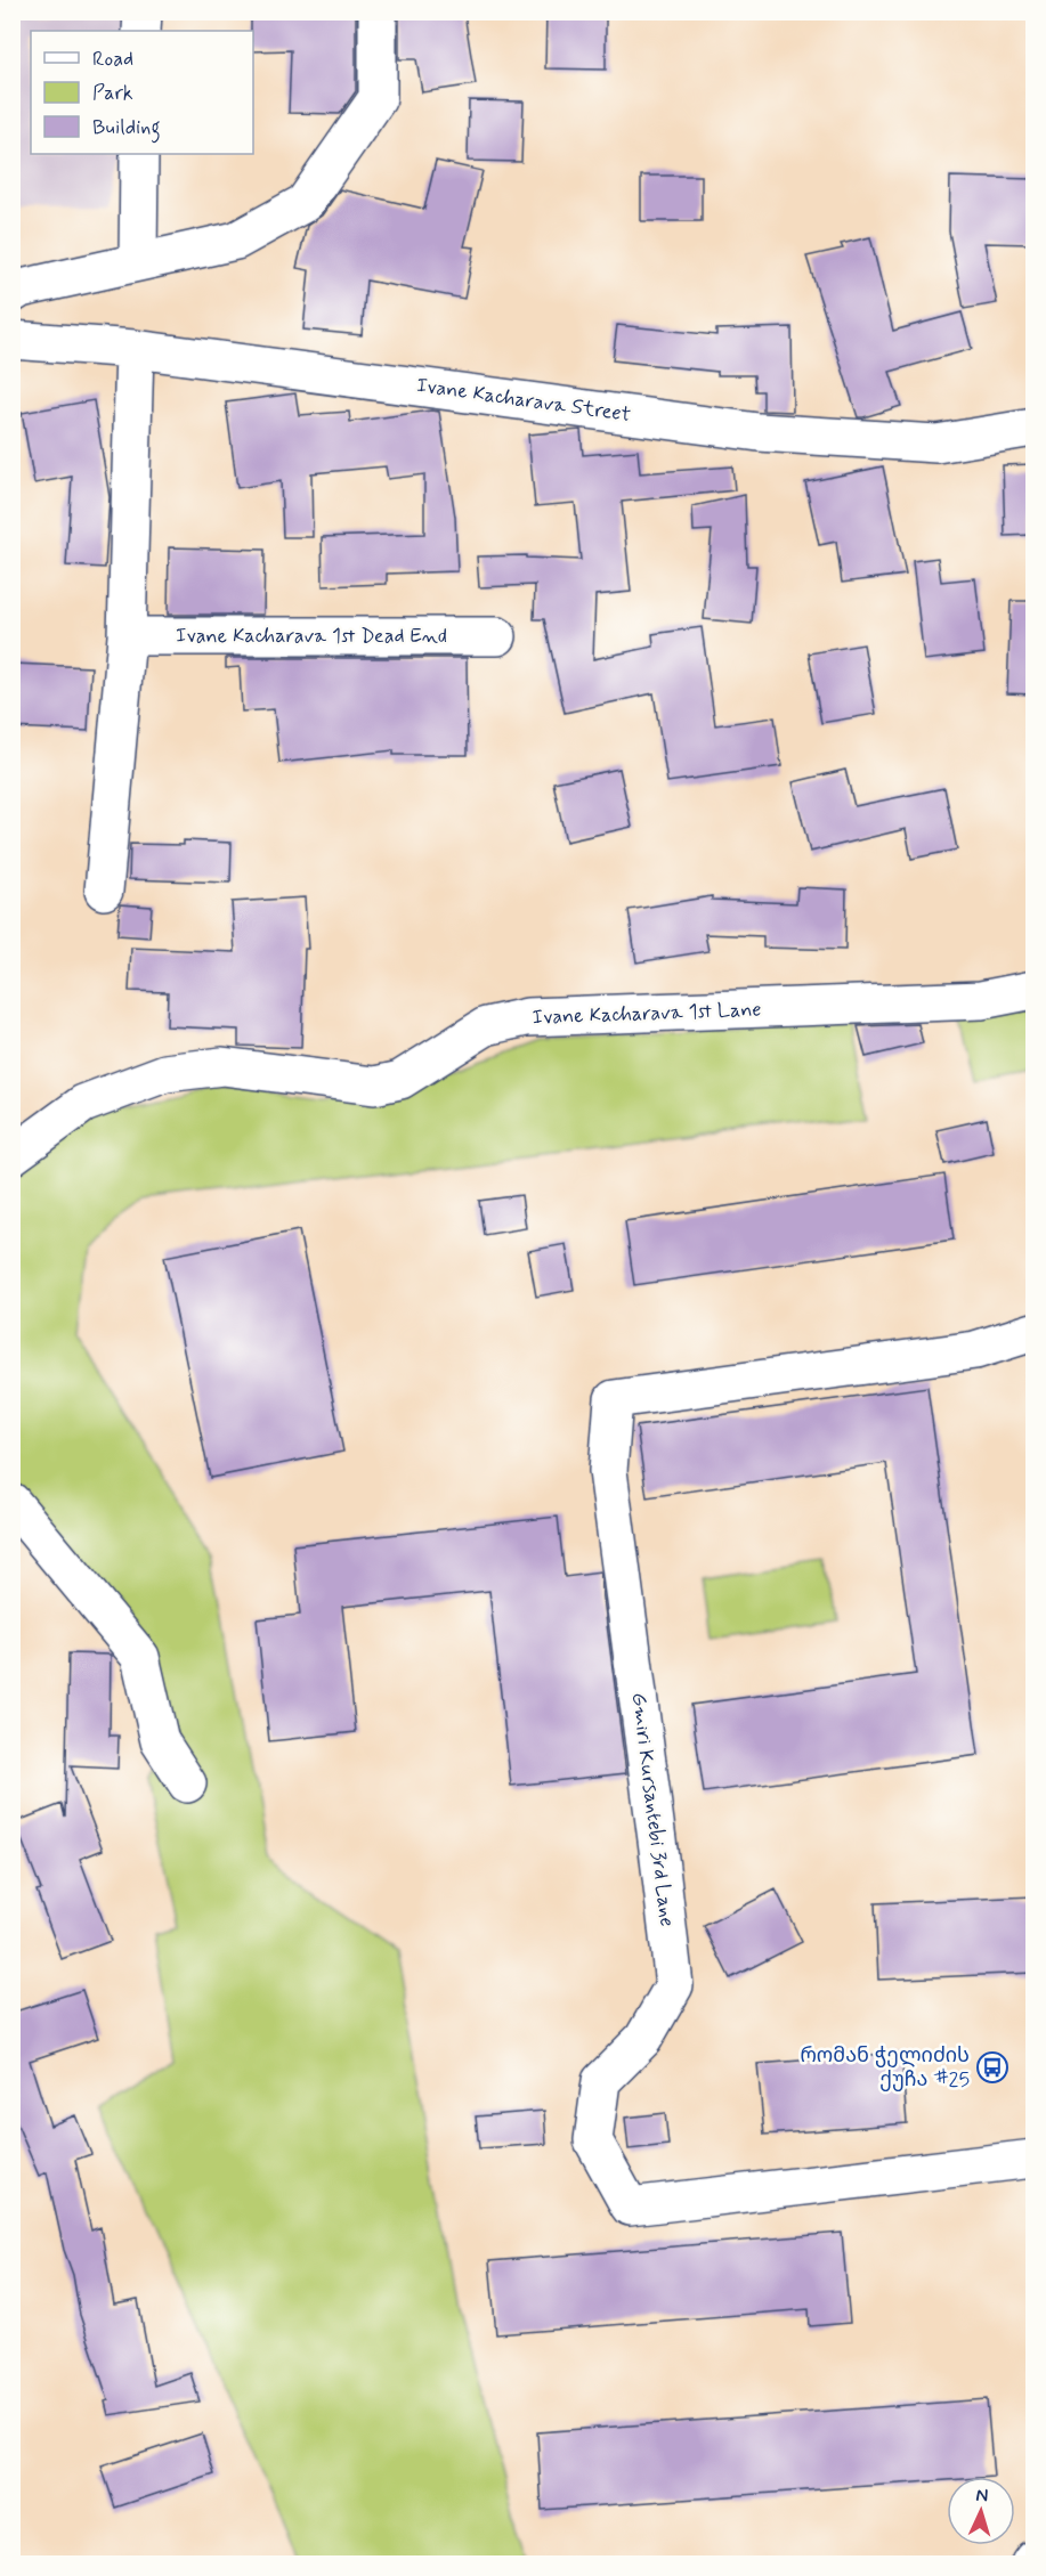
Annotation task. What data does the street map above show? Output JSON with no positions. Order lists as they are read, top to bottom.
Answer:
{
  "streets": {
    "street": [
      "Ivane Kacharava Street",
      "Ivane Kacharava 1st Dead End",
      "Ivane Kacharava 1st Lane",
      "Gmiri Kursantebi 3rd Lane"
    ]
  },
  "places": {
    "bus stop": ["რომან ჭელიძის ქუჩა #25"]
  },
  "legend": ["Road", "Park", "Building"],
  "north": "top"
}
